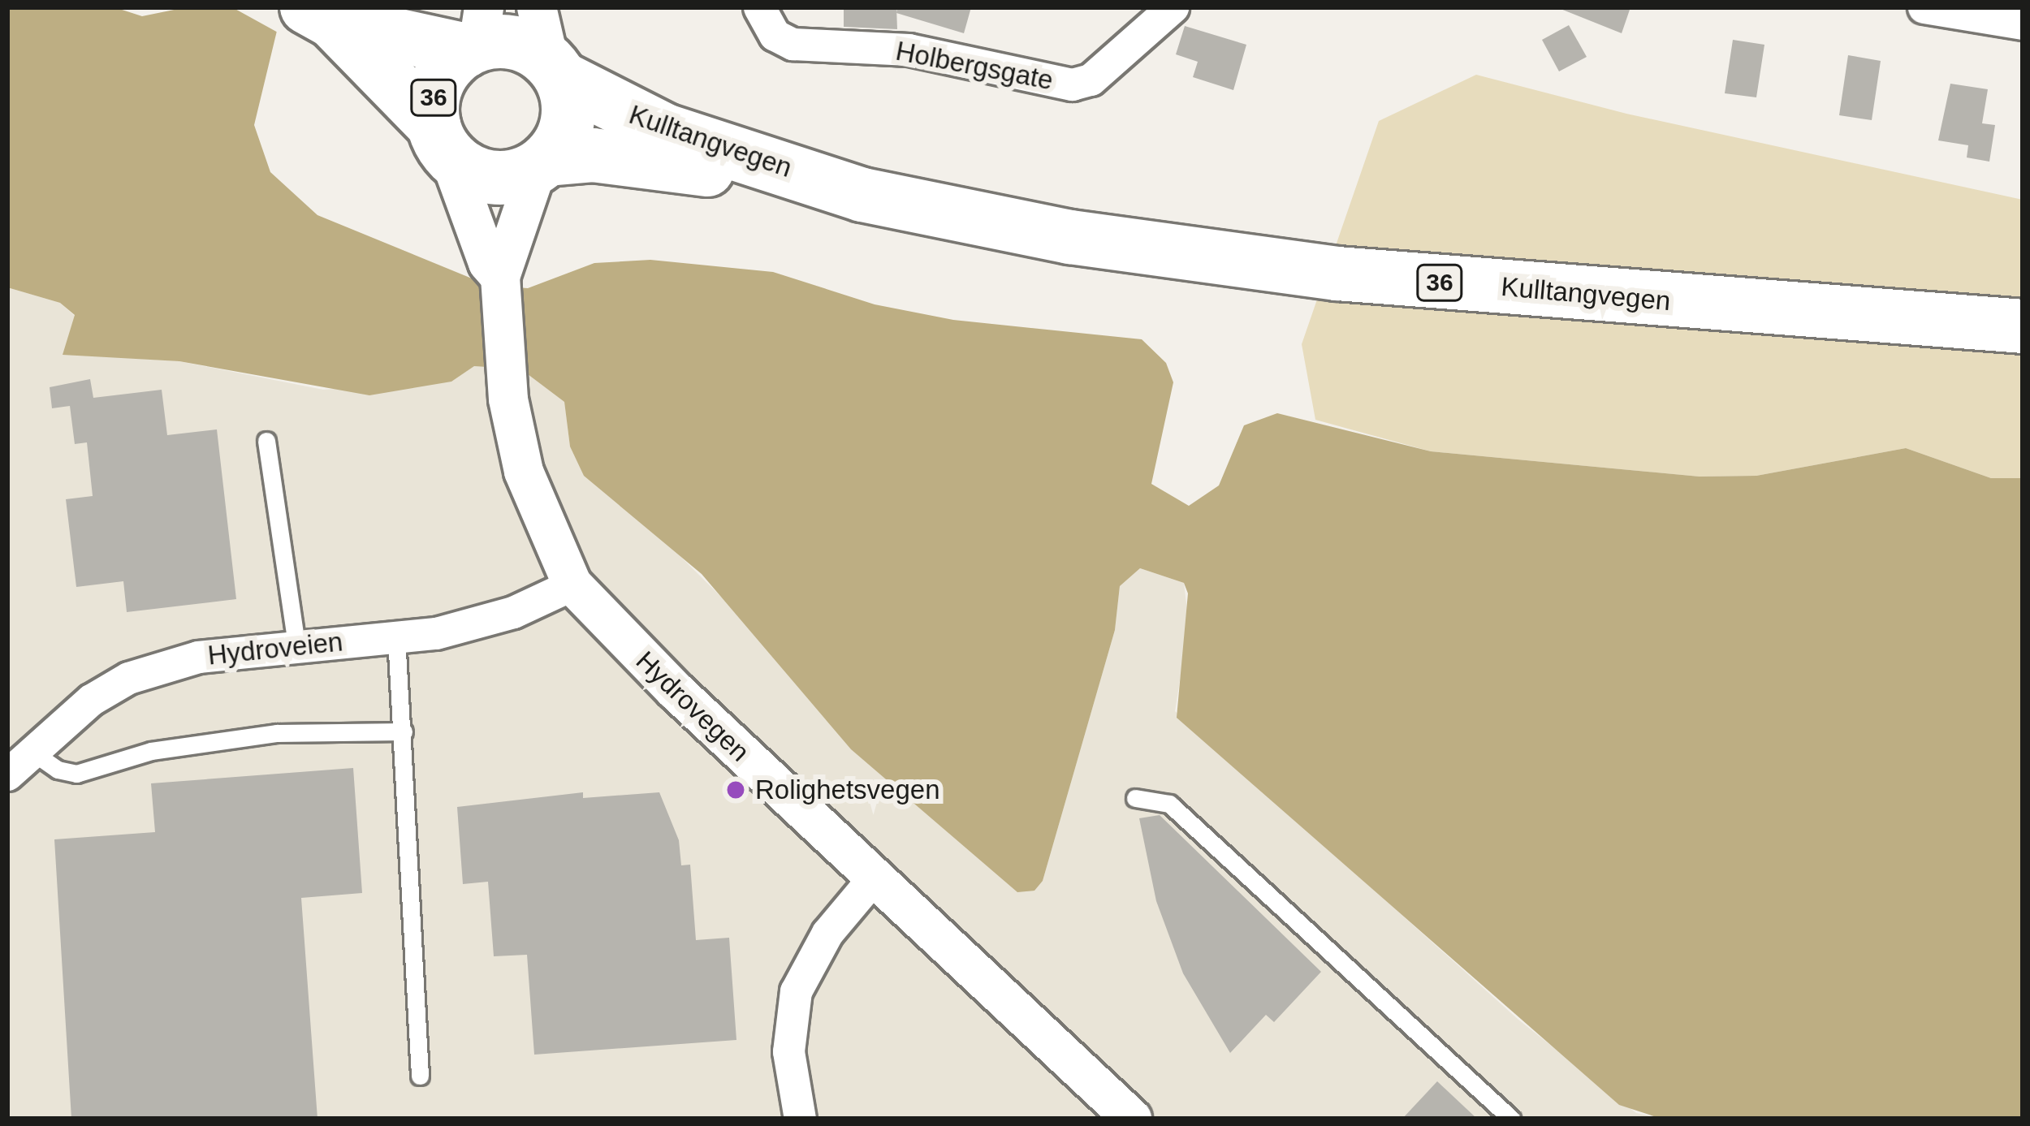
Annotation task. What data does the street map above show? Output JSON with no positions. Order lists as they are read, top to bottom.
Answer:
{
  "streets": {
    "highway": ["36", "Kulltangvegen"],
    "street": ["Holbergsgate", "Hydroveien", "Hydrovegen"]
  },
  "crossings": [
    ["36", "Kulltangvegen"],
    ["Hydroveien", "Hydrovegen"]
  ],
  "places": ["Rolighetsvegen"]
}
